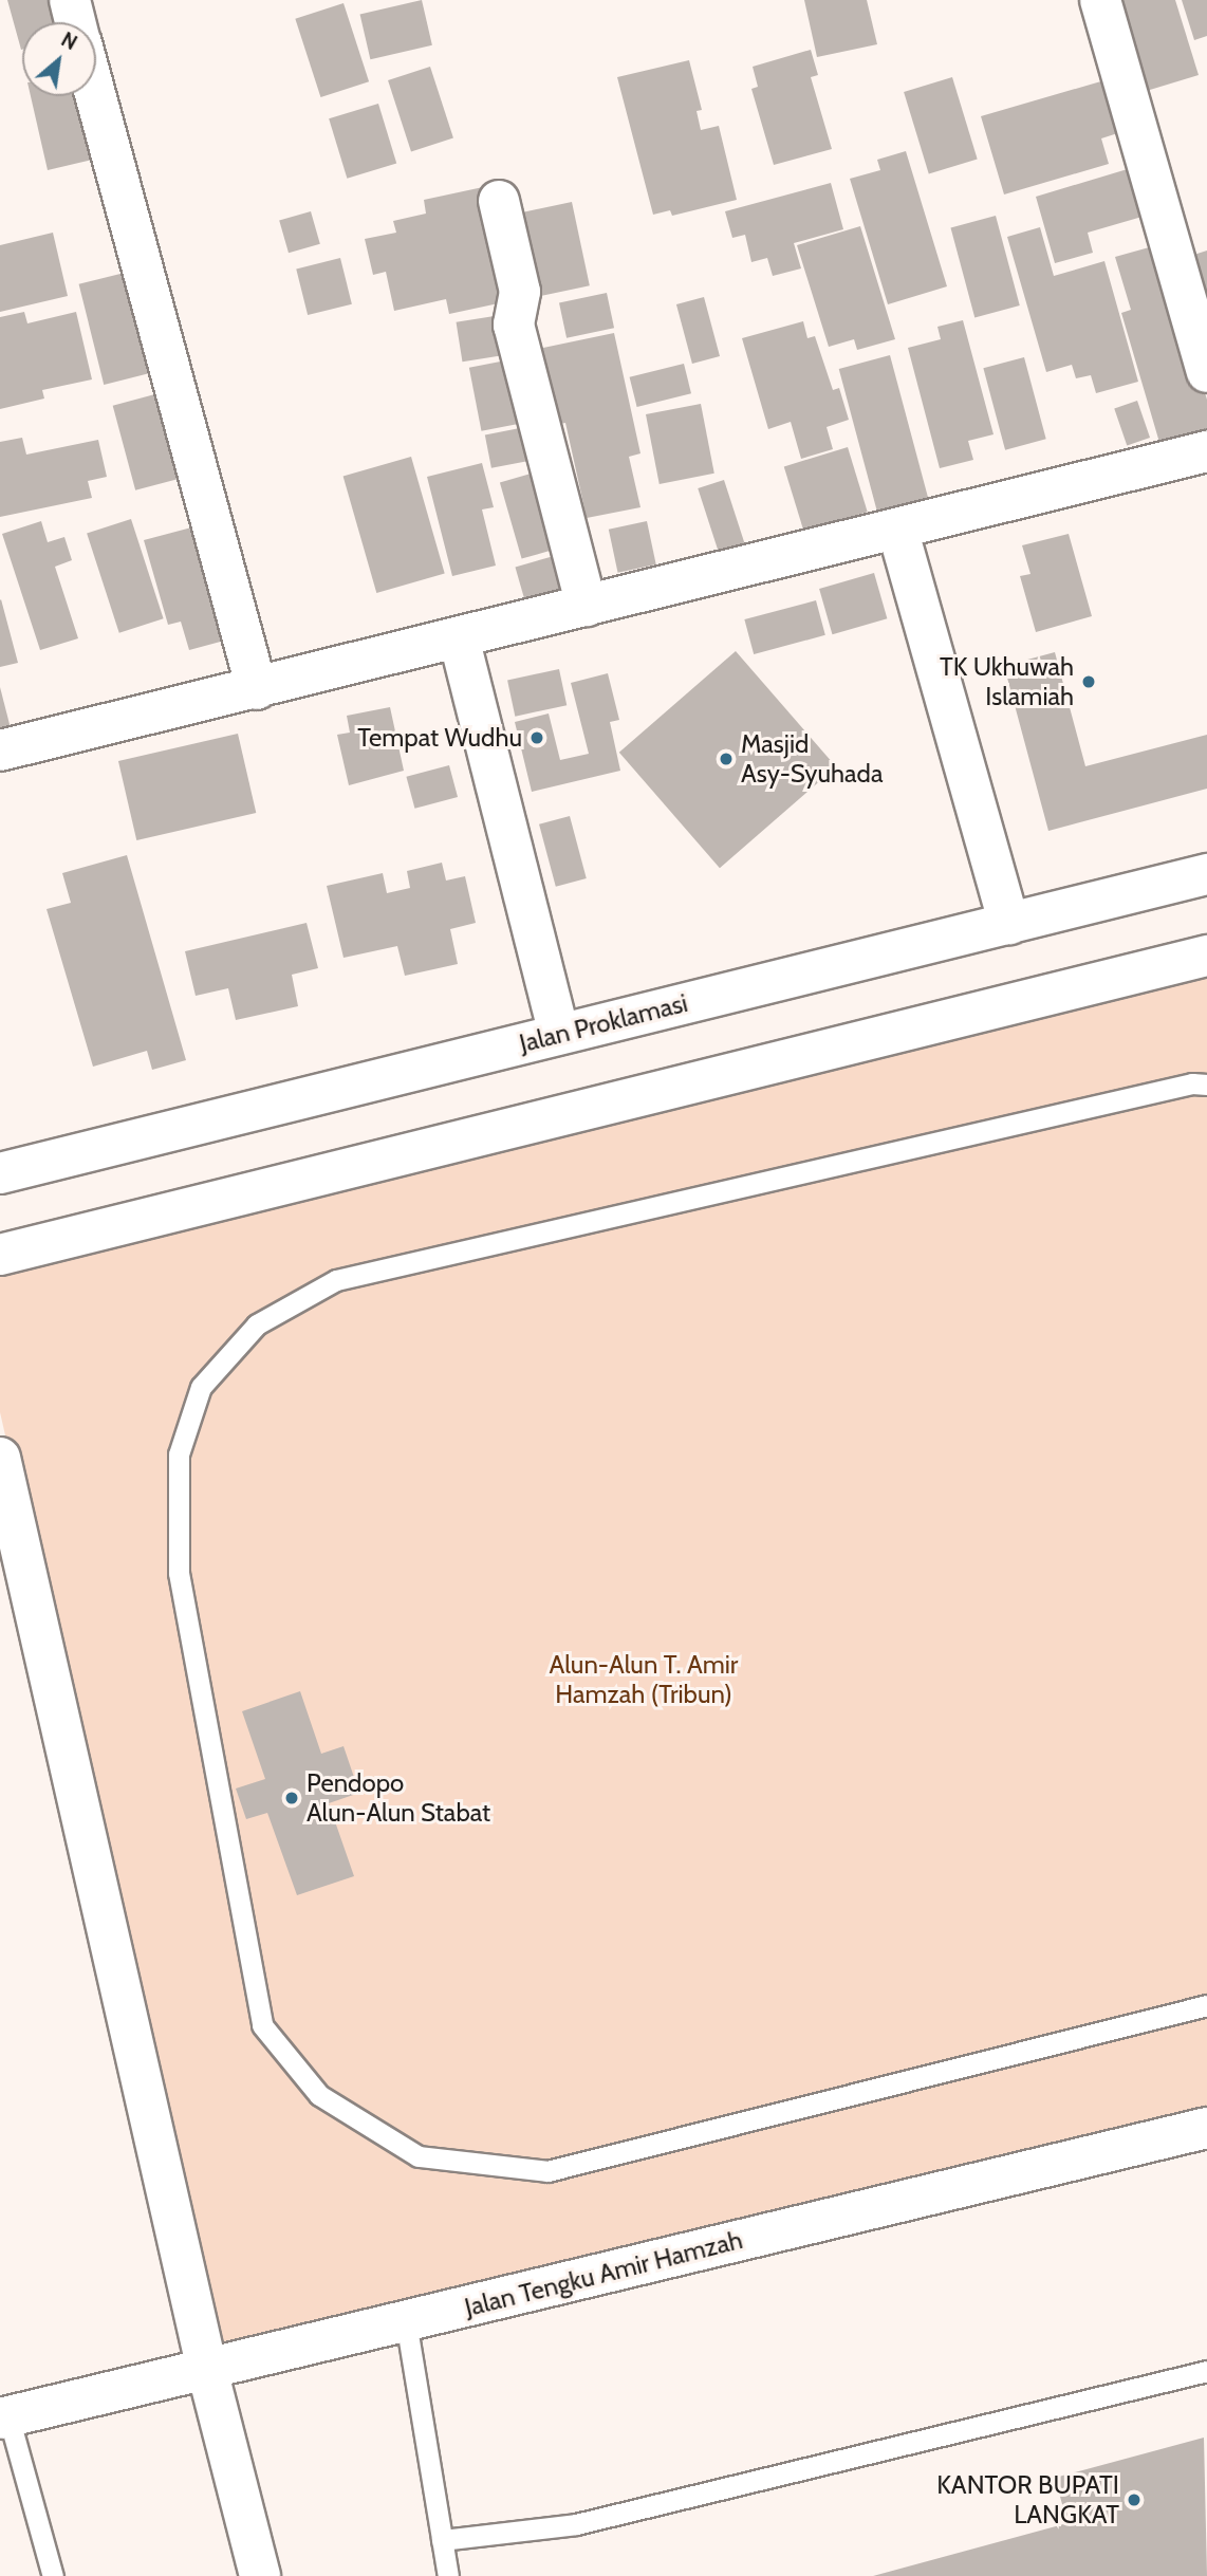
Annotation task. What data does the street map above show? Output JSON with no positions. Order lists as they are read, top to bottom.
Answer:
{
  "streets": {
    "street": ["Jalan Proklamasi", "Jalan Tengku Amir Hamzah"]
  },
  "parks": ["Alun-Alun T. Amir Hamzah (Tribun)"],
  "places": [
    "TK Ukhuwah Islamiah",
    "Tempat Wudhu",
    "Masjid Asy-Syuhada",
    "Pendopo Alun-Alun Stabat",
    "KANTOR BUPATI LANGKAT"
  ],
  "north": "top right"
}
